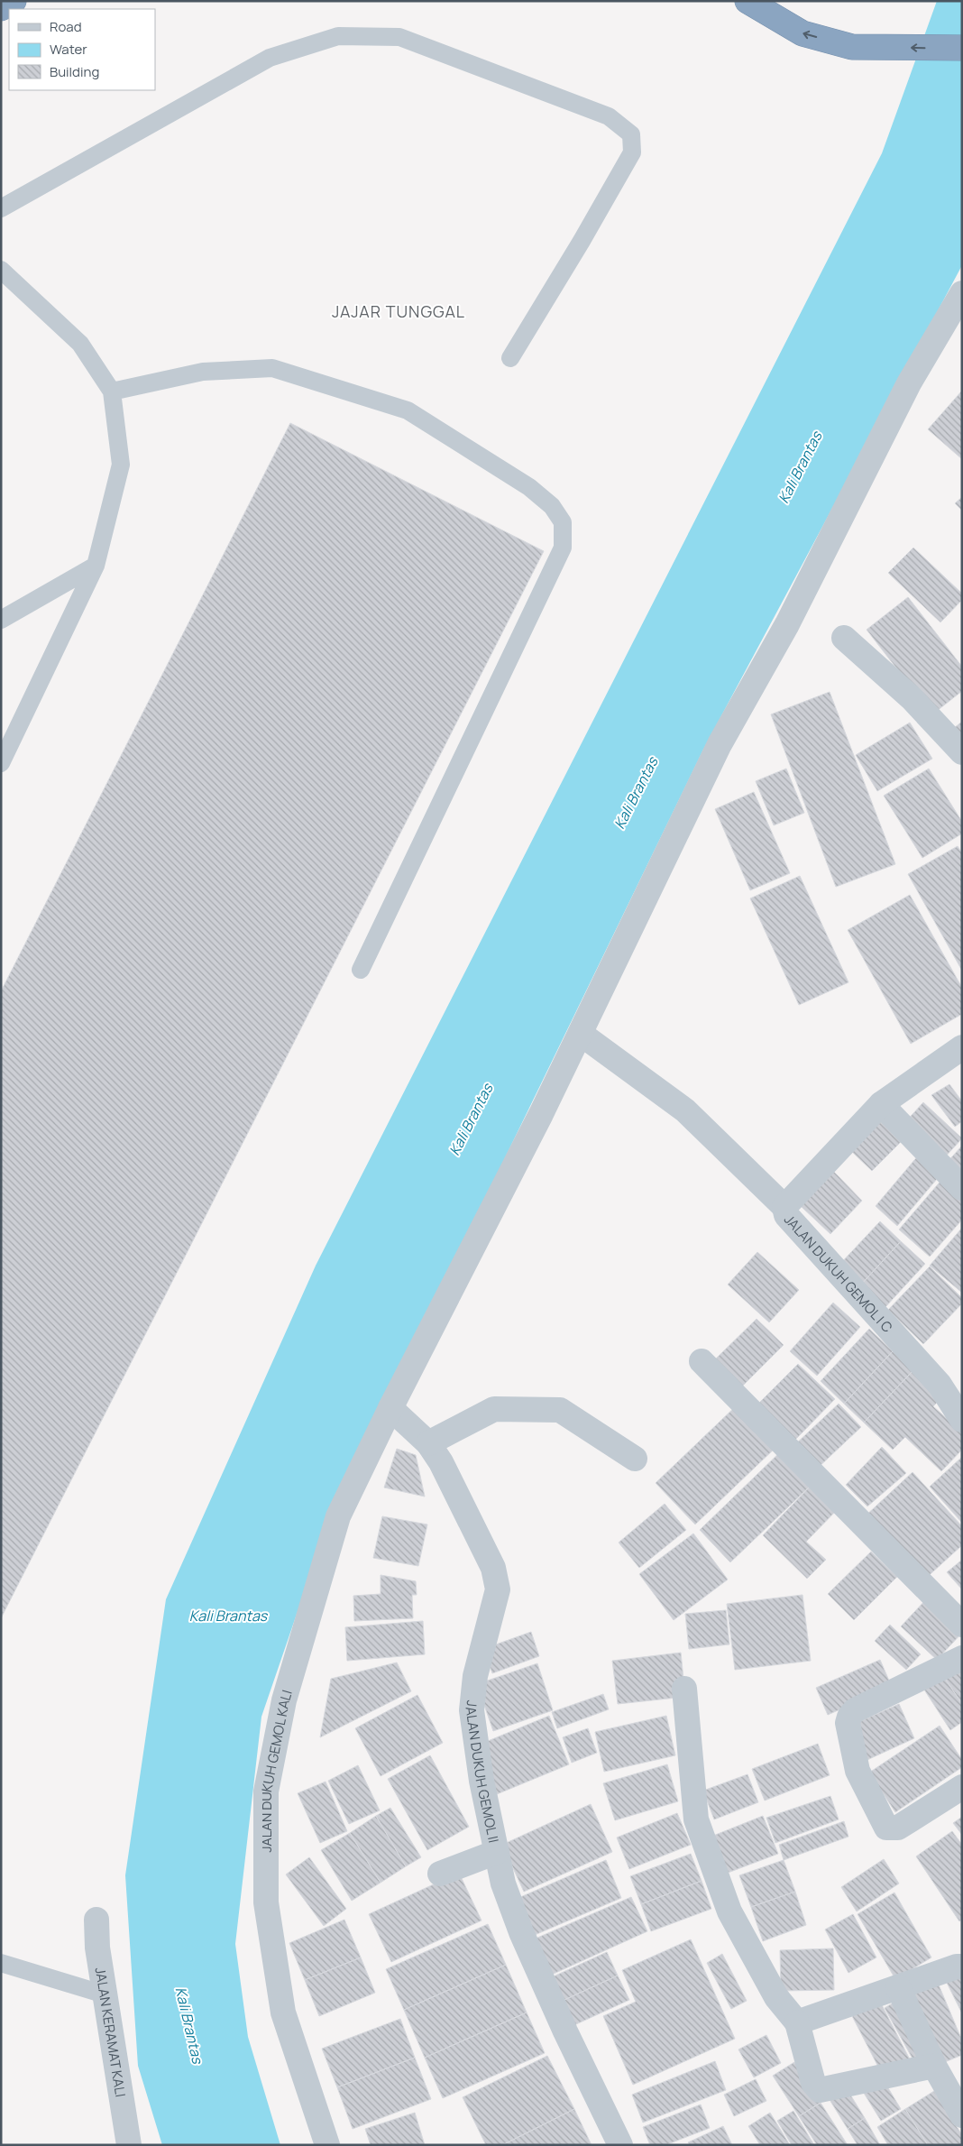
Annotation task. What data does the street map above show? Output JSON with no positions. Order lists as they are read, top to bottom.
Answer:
{
  "streets": {
    "street": [
      "JALAN DUKUH GEMOL I C",
      "JALAN DUKUH GEMOL KALI",
      "JALAN DUKUH GEMOL II",
      "JALAN KERAMAT KALI"
    ]
  },
  "crossings": [
    ["JALAN DUKUH GEMOL KALI", "JALAN DUKUH GEMOL II"]
  ],
  "districts": ["JAJAR TUNGGAL"],
  "water": ["Kali Brantas"],
  "legend": ["Road", "Water", "Building"]
}
